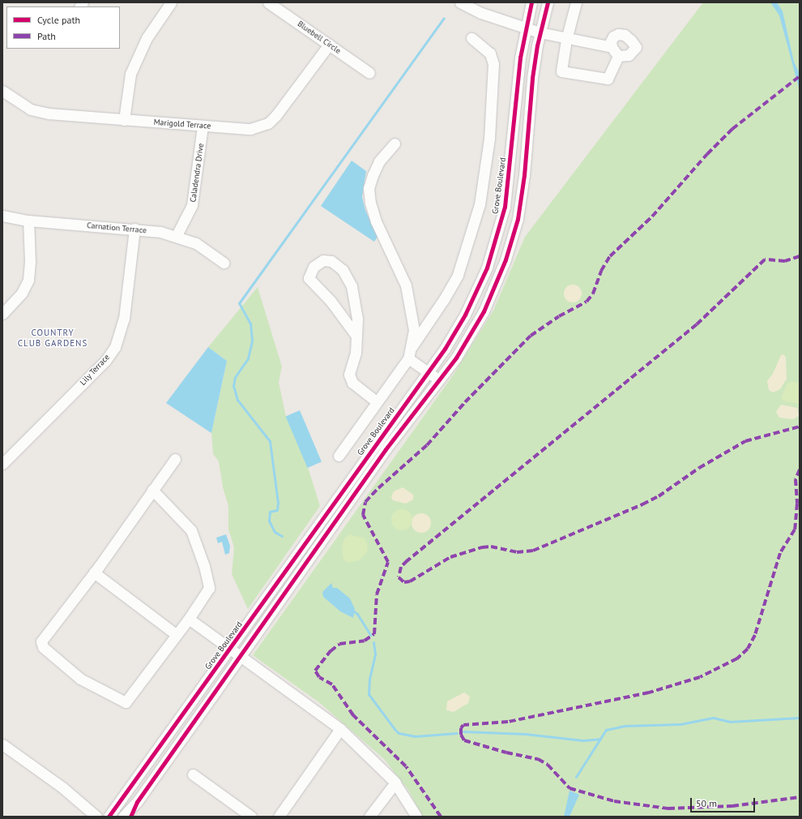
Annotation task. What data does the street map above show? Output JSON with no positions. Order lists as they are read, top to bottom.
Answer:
{
  "streets": {
    "street": [
      "Bluebell Circle",
      "Marigold Terrace",
      "Caladendra Drive",
      "Grove Boulevard",
      "Carnation Terrace",
      "Lily Terrace"
    ]
  },
  "crossings": [
    ["Bluebell Circle", "Marigold Terrace"],
    ["Marigold Terrace", "Caladendra Drive"],
    ["Caladendra Drive", "Carnation Terrace"],
    ["Carnation Terrace", "Lily Terrace"]
  ],
  "districts": ["COUNTRY CLUB GARDENS"],
  "legend": ["Cycle path", "Path"],
  "scale_bar": "50 m"
}
